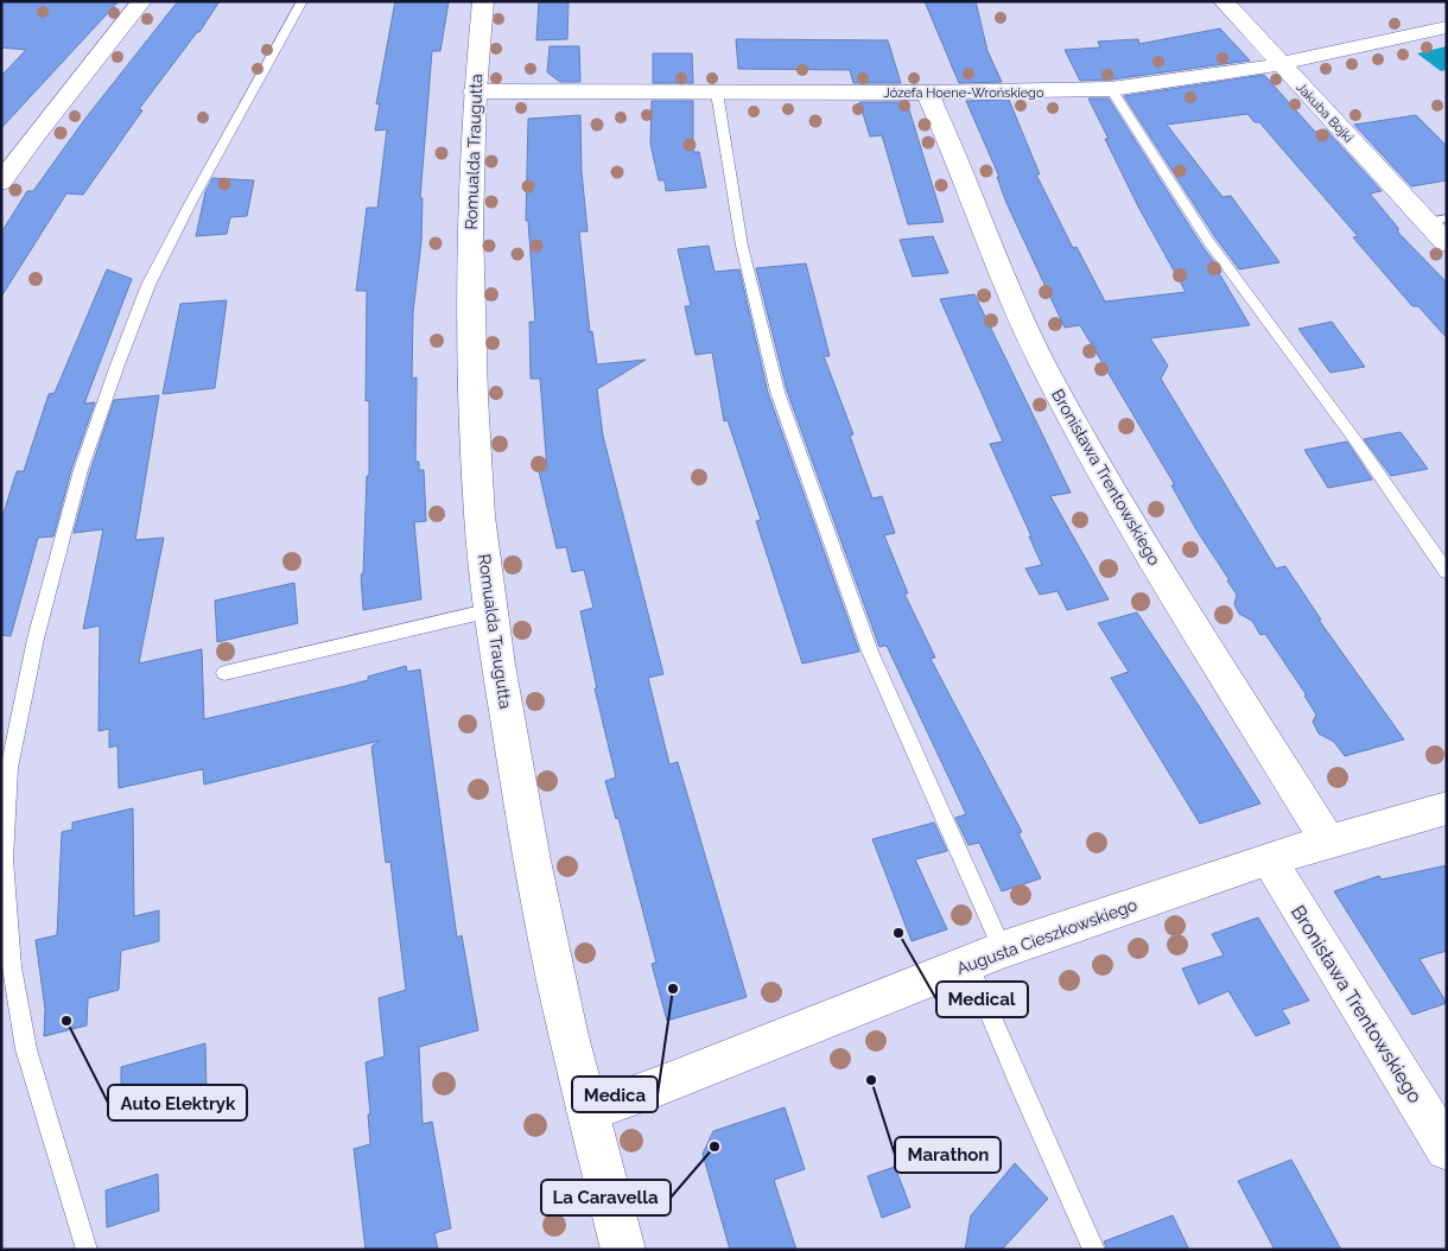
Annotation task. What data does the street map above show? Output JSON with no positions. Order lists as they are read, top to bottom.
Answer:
{
  "streets": {
    "street": [
      "Józefa Hoene-Wrońskiego",
      "Jakuba Bojki",
      "Romualda Traugutta",
      "Bronisława Trentowskiego",
      "Augusta Cieszkowskiego"
    ]
  },
  "crossings": [
    ["Józefa Hoene-Wrońskiego", "Jakuba Bojki"],
    ["Józefa Hoene-Wrońskiego", "Romualda Traugutta"],
    ["Józefa Hoene-Wrońskiego", "Bronisława Trentowskiego"],
    ["Romualda Traugutta", "Augusta Cieszkowskiego"],
    ["Bronisława Trentowskiego", "Augusta Cieszkowskiego"]
  ],
  "places": [
    "Medical",
    "Medica",
    "Auto Elektryk",
    "Marathon",
    "La Caravella"
  ]
}
